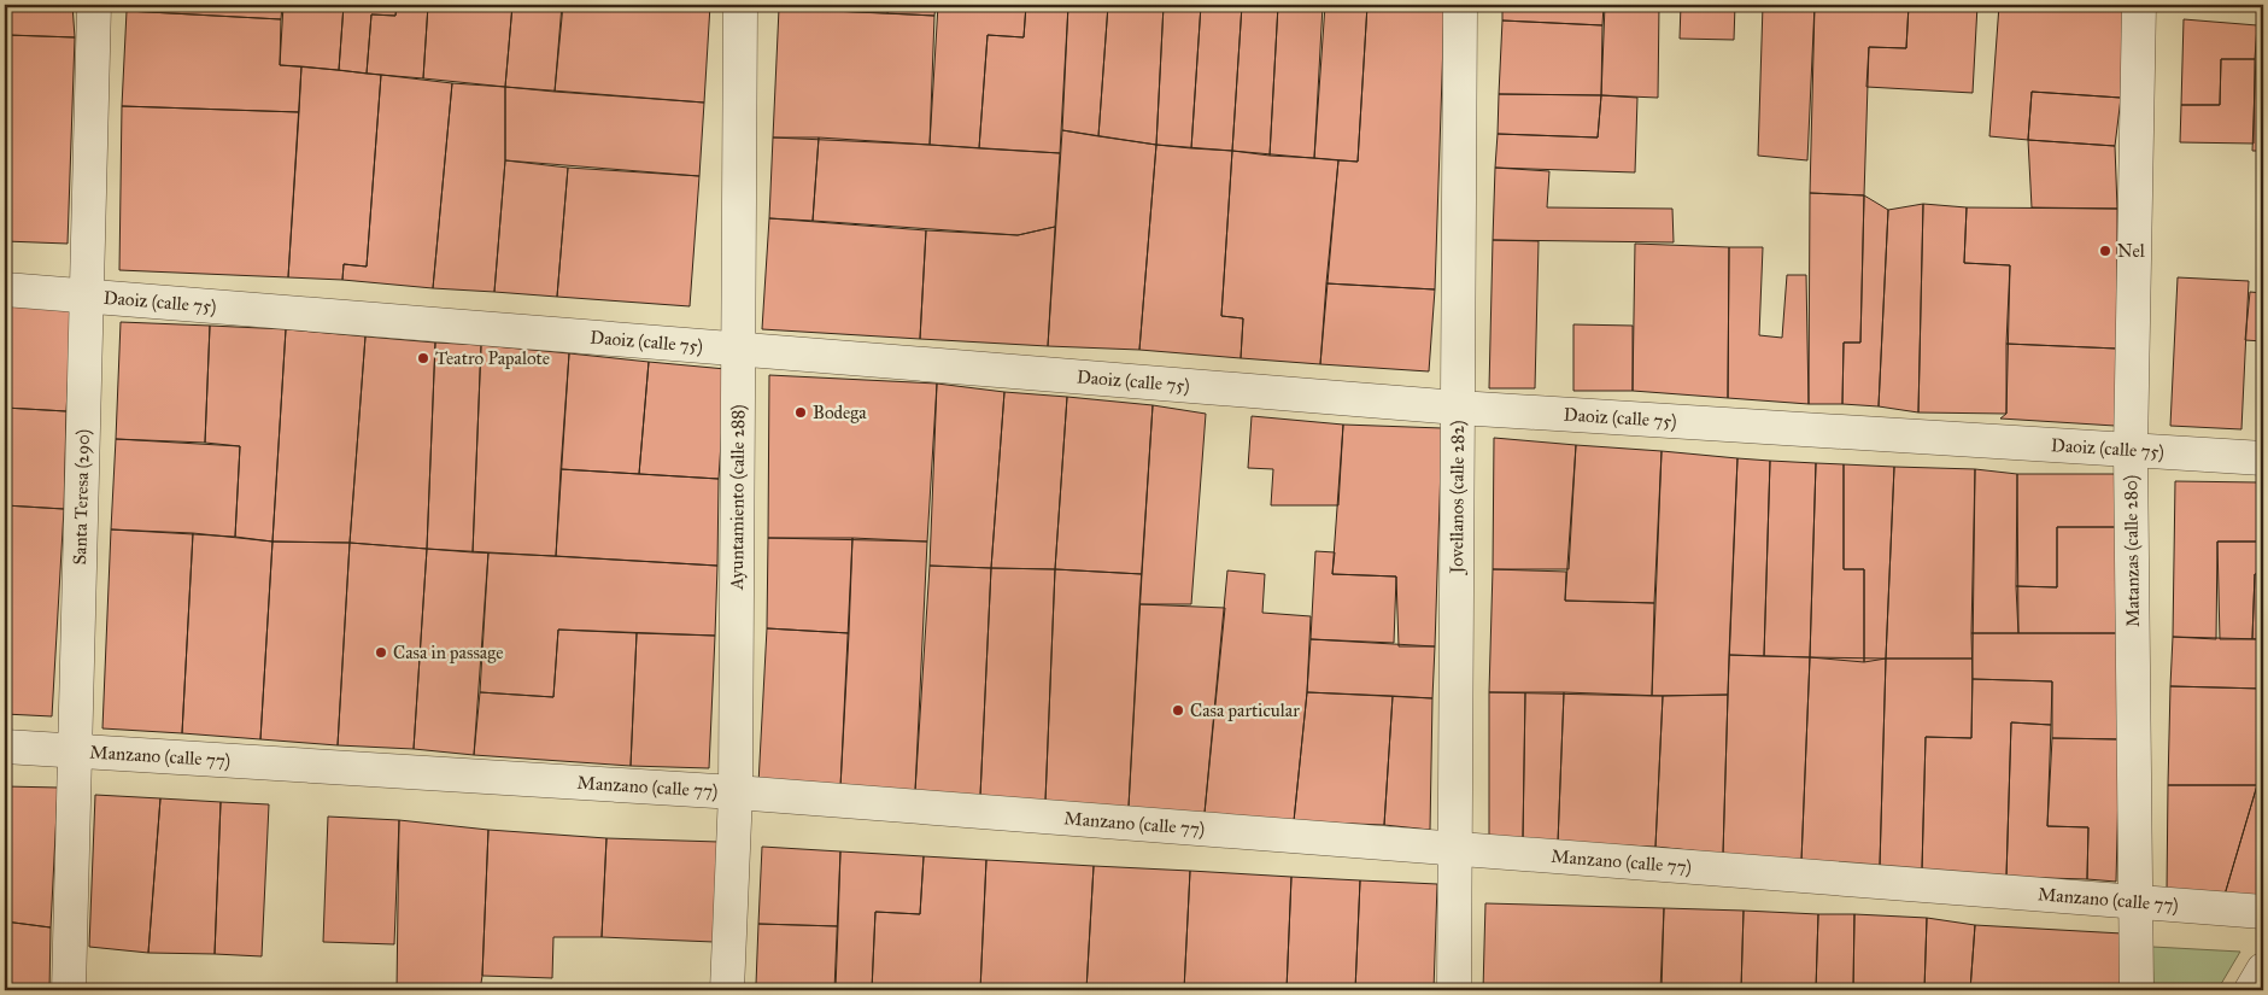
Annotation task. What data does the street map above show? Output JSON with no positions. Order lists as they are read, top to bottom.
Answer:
{
  "streets": {
    "street": [
      "Daoiz (calle 75)",
      "Santa Teresa (290)",
      "Jovellanos (calle 282)",
      "Ayuntamiento (calle 288)",
      "Matanzas (calle 280)",
      "Manzano (calle 77)"
    ]
  },
  "crossings": [
    ["Daoiz (calle 75)", "Santa Teresa (290)"],
    ["Daoiz (calle 75)", "Jovellanos (calle 282)"],
    ["Daoiz (calle 75)", "Ayuntamiento (calle 288)"],
    ["Daoiz (calle 75)", "Matanzas (calle 280)"],
    ["Santa Teresa (290)", "Manzano (calle 77)"],
    ["Jovellanos (calle 282)", "Manzano (calle 77)"],
    ["Ayuntamiento (calle 288)", "Manzano (calle 77)"],
    ["Matanzas (calle 280)", "Manzano (calle 77)"]
  ],
  "places": [
    "Nel",
    "Teatro Papalote",
    "Bodega",
    "Casa in passage",
    "Casa particular"
  ]
}
